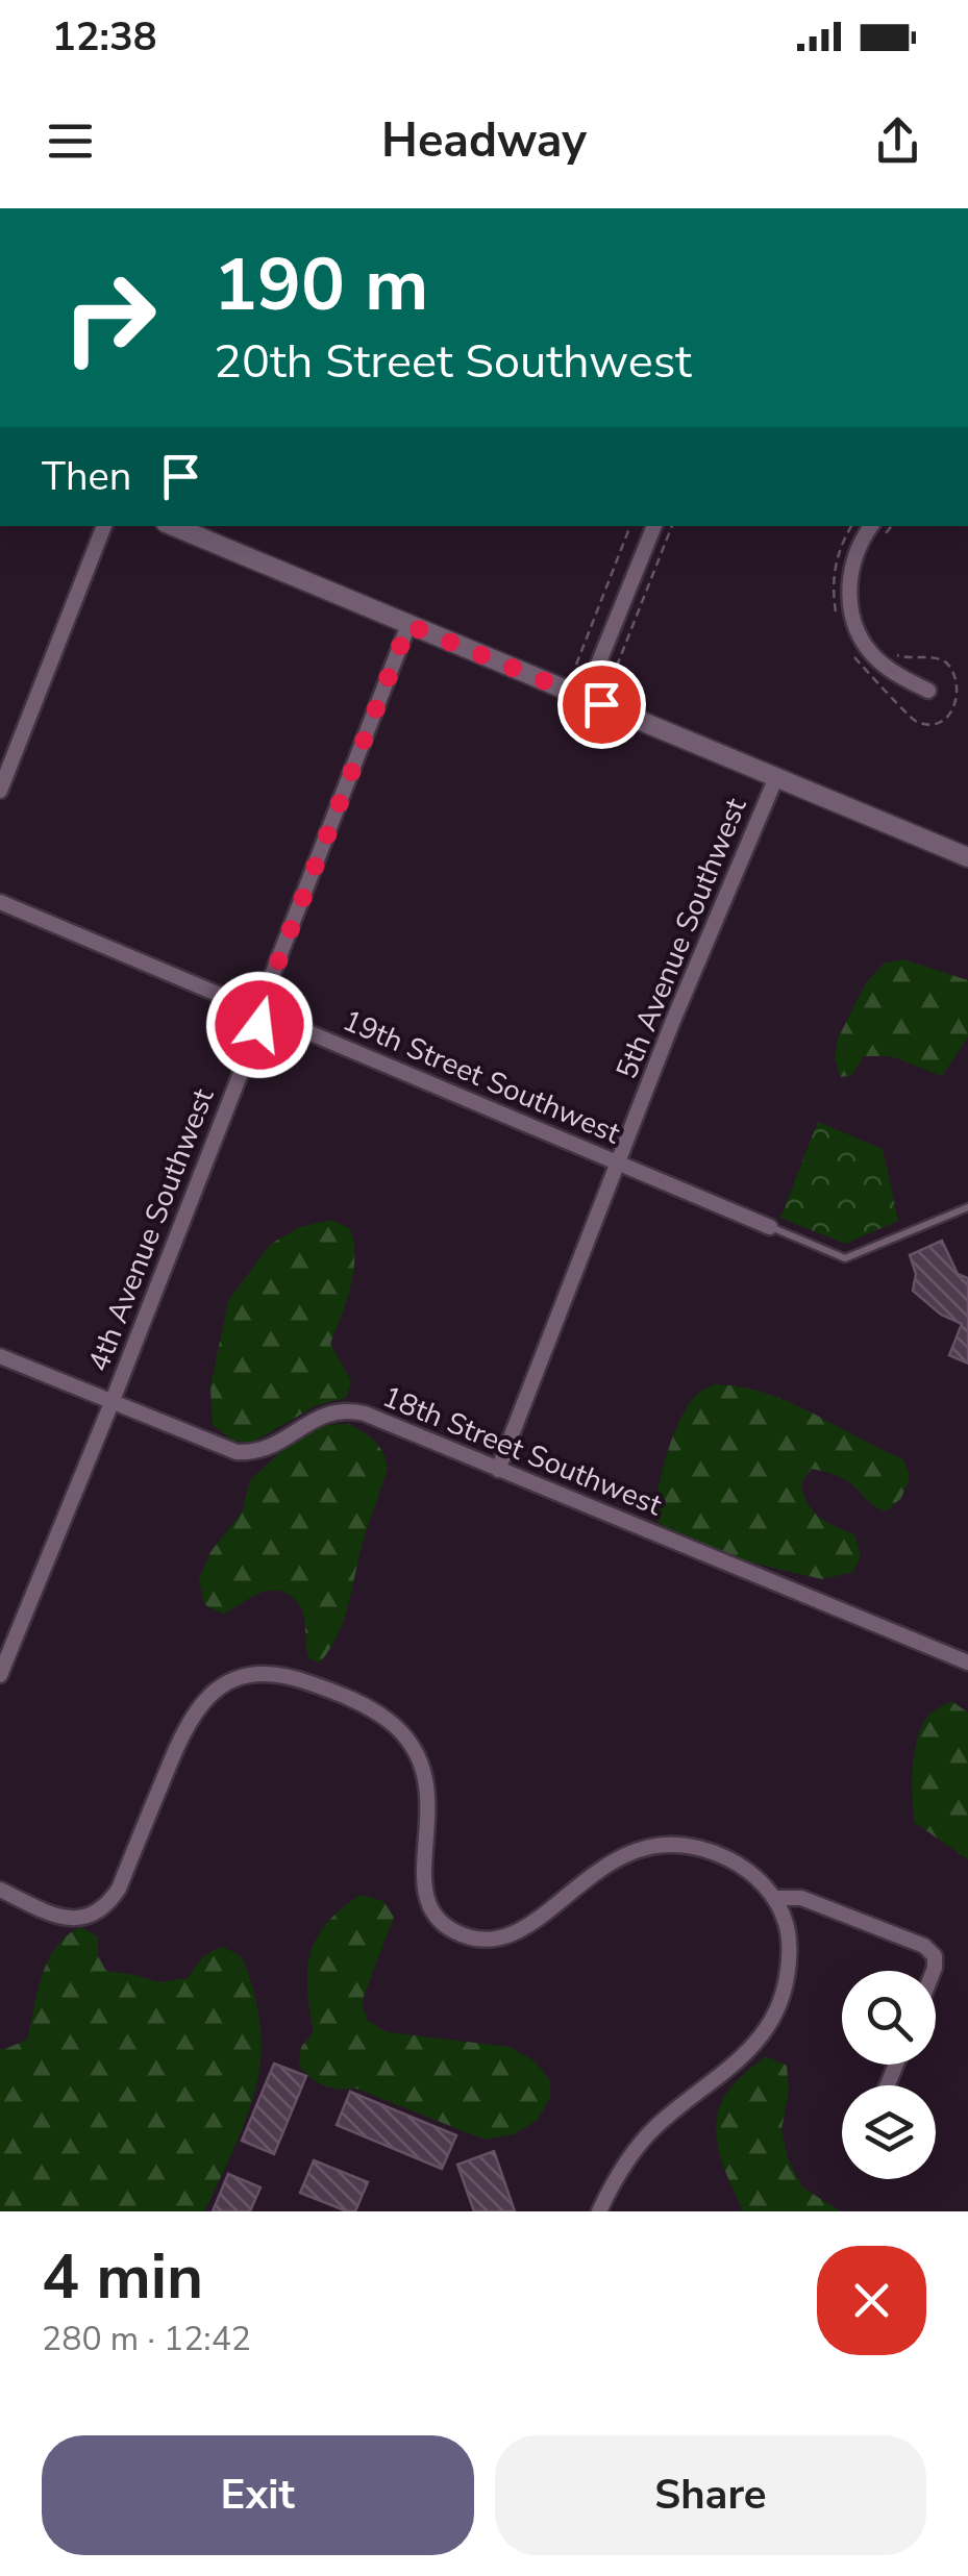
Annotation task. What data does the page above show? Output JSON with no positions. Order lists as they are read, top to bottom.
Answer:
{
  "streets": {
    "street": [
      "5th Avenue Southwest",
      "19th Street Southwest",
      "4th Avenue Southwest",
      "18th Street Southwest"
    ]
  },
  "crossings": [
    ["5th Avenue Southwest", "19th Street Southwest"],
    ["5th Avenue Southwest", "18th Street Southwest"],
    ["19th Street Southwest", "4th Avenue Southwest"],
    ["4th Avenue Southwest", "18th Street Southwest"]
  ],
  "page": {
    "status": "12:38",
    "header": "Headway",
    "turn": ["190 m", "20th Street Southwest"],
    "then": "Then",
    "heading": ["4 min", "280 m · 12:42"],
    "buttons": ["Exit", "Share"]
  }
}
